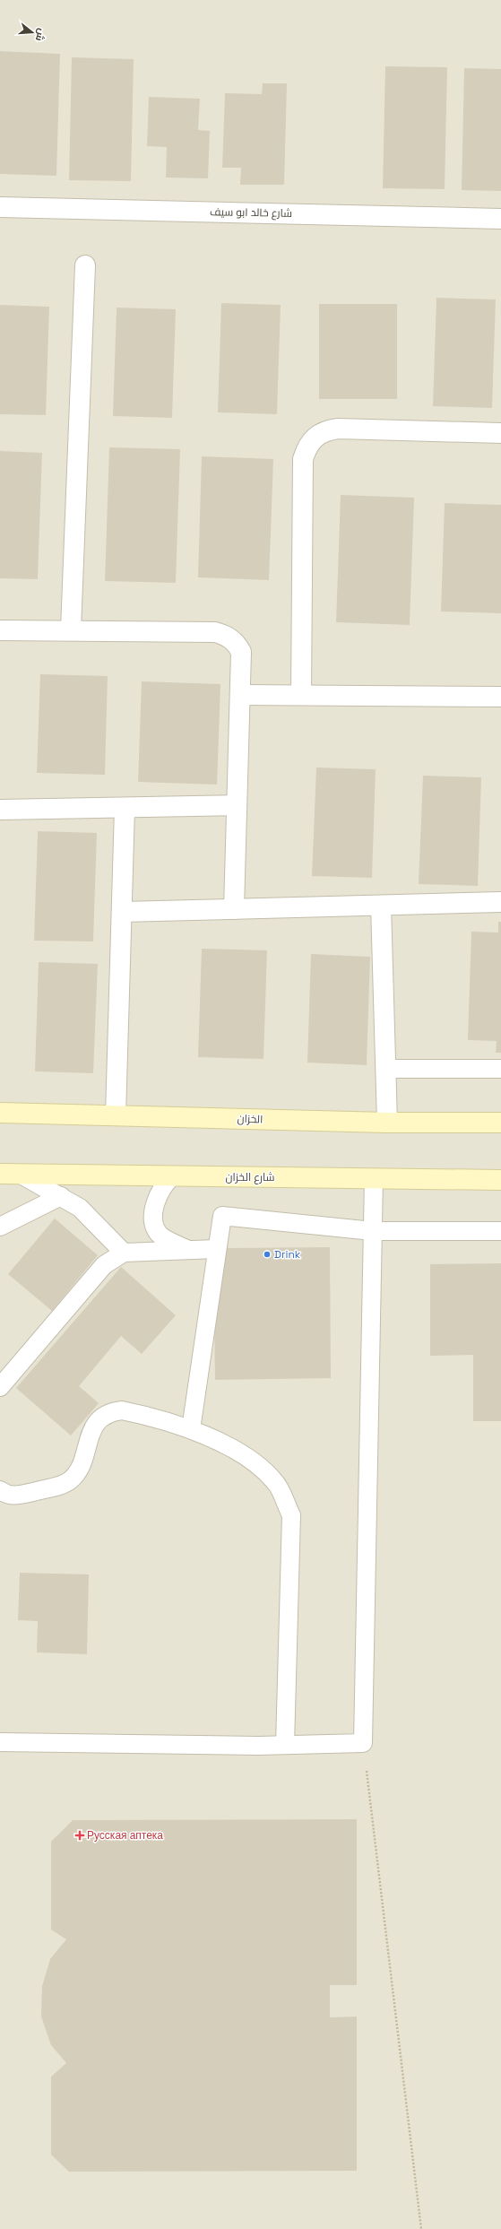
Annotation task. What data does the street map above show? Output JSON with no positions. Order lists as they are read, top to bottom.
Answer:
{
  "streets": {
    "main road": ["الخزان", "شارع الخزان"],
    "street": ["شارع خالد ابو سيف"]
  },
  "places": {
    "other": ["Drink"],
    "health": ["Русская аптека"]
  },
  "north": "right"
}
